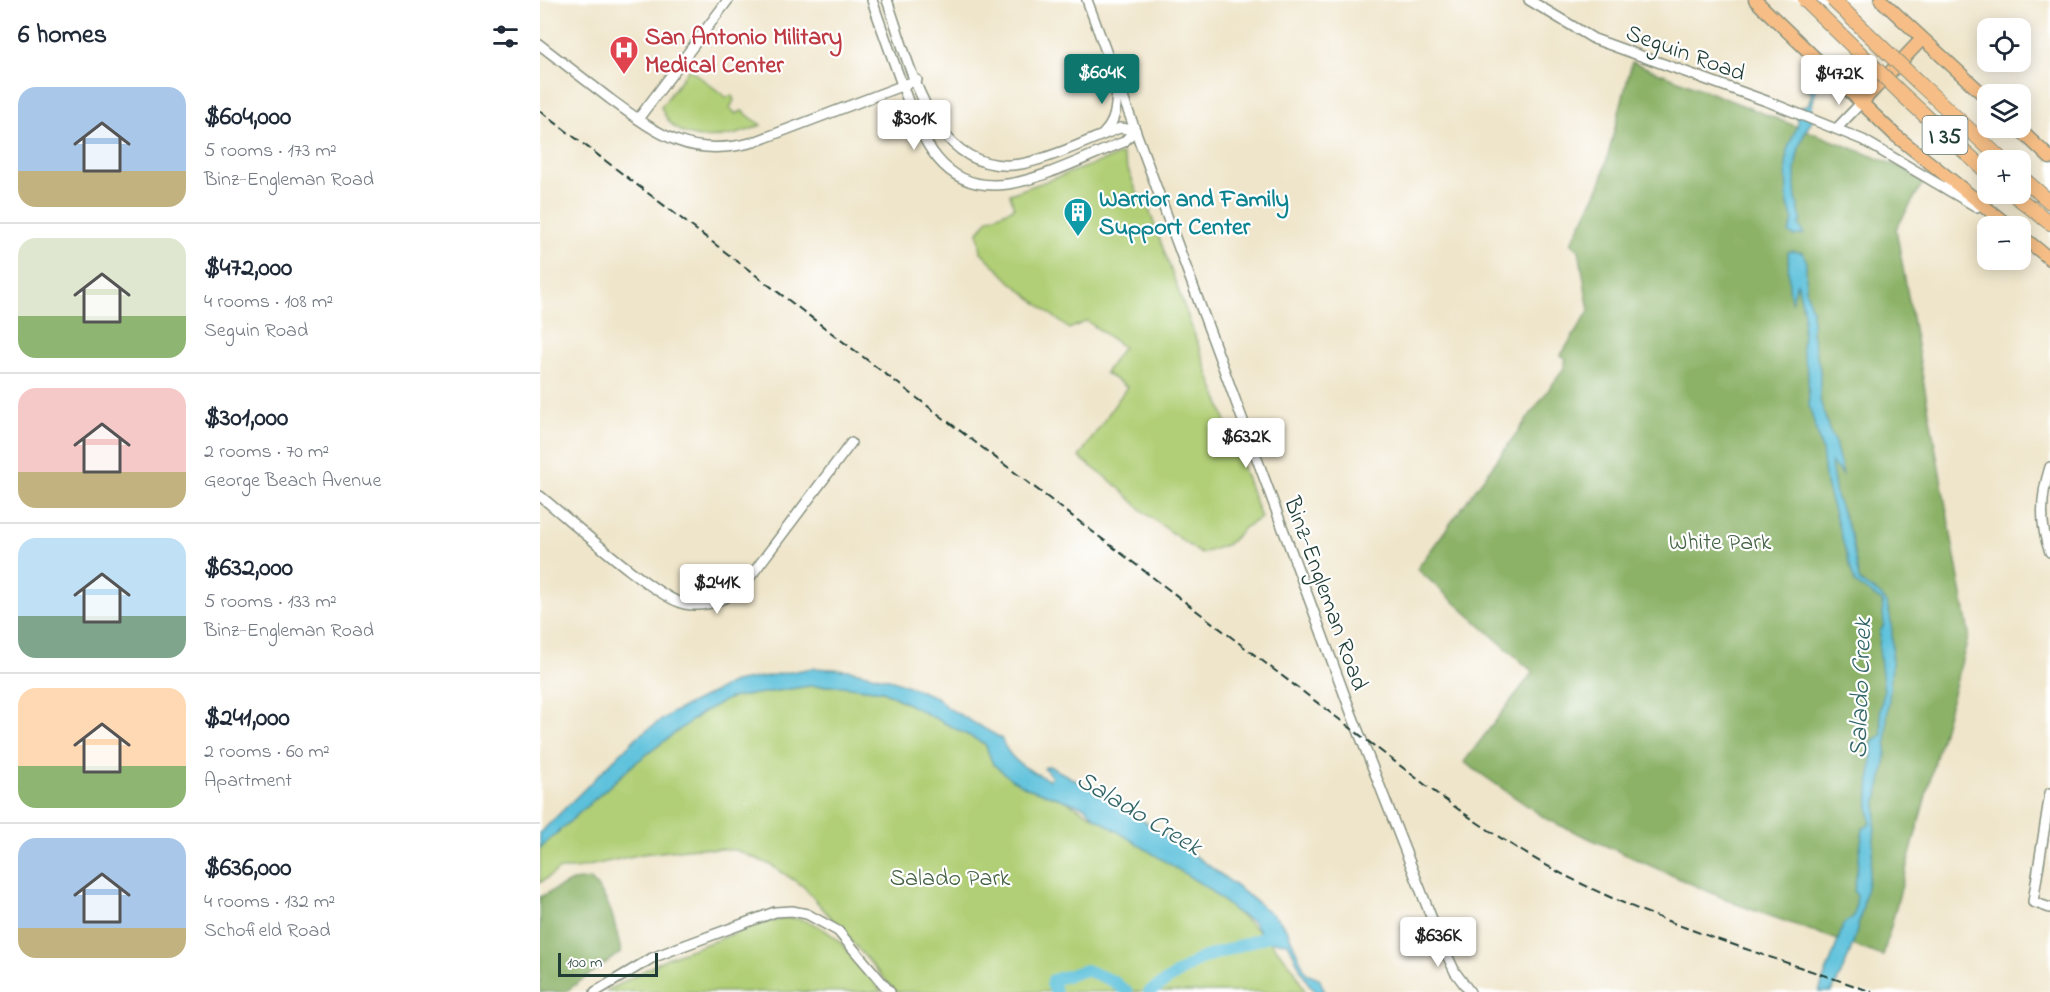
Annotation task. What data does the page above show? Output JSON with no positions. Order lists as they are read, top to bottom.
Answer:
{
  "streets": {
    "highway": ["I 35"],
    "street": ["Seguin Road", "Binz-Engleman Road"]
  },
  "water": ["Salado Creek"],
  "parks": ["White Park", "Salado Park"],
  "places": {
    "hospital": ["San Antonio Military Medical Center"],
    "building": ["Warrior and Family Support Center"]
  },
  "scale_bar": "100 m",
  "page": {
    "heading": "6 homes",
    "map_buttons": ["+", "−"],
    "price": [
      "$604K",
      "$472K",
      "$301K",
      "$632K",
      "$241K",
      "$636K"
    ],
    "list": [
      {
        "name": "$604,000",
        "note": "5 rooms · 173 m² · Binz-Engleman Road"
      },
      {
        "name": "$472,000",
        "note": "4 rooms · 108 m² · Seguin Road"
      },
      {
        "name": "$301,000",
        "note": "2 rooms · 70 m² · George Beach Avenue"
      },
      {
        "name": "$632,000",
        "note": "5 rooms · 133 m² · Binz-Engleman Road"
      },
      {
        "name": "$241,000",
        "note": "2 rooms · 60 m² · Apartment"
      },
      {
        "name": "$636,000",
        "note": "4 rooms · 132 m² · Schofield Road"
      }
    ],
    "scale": "100 m"
  }
}
